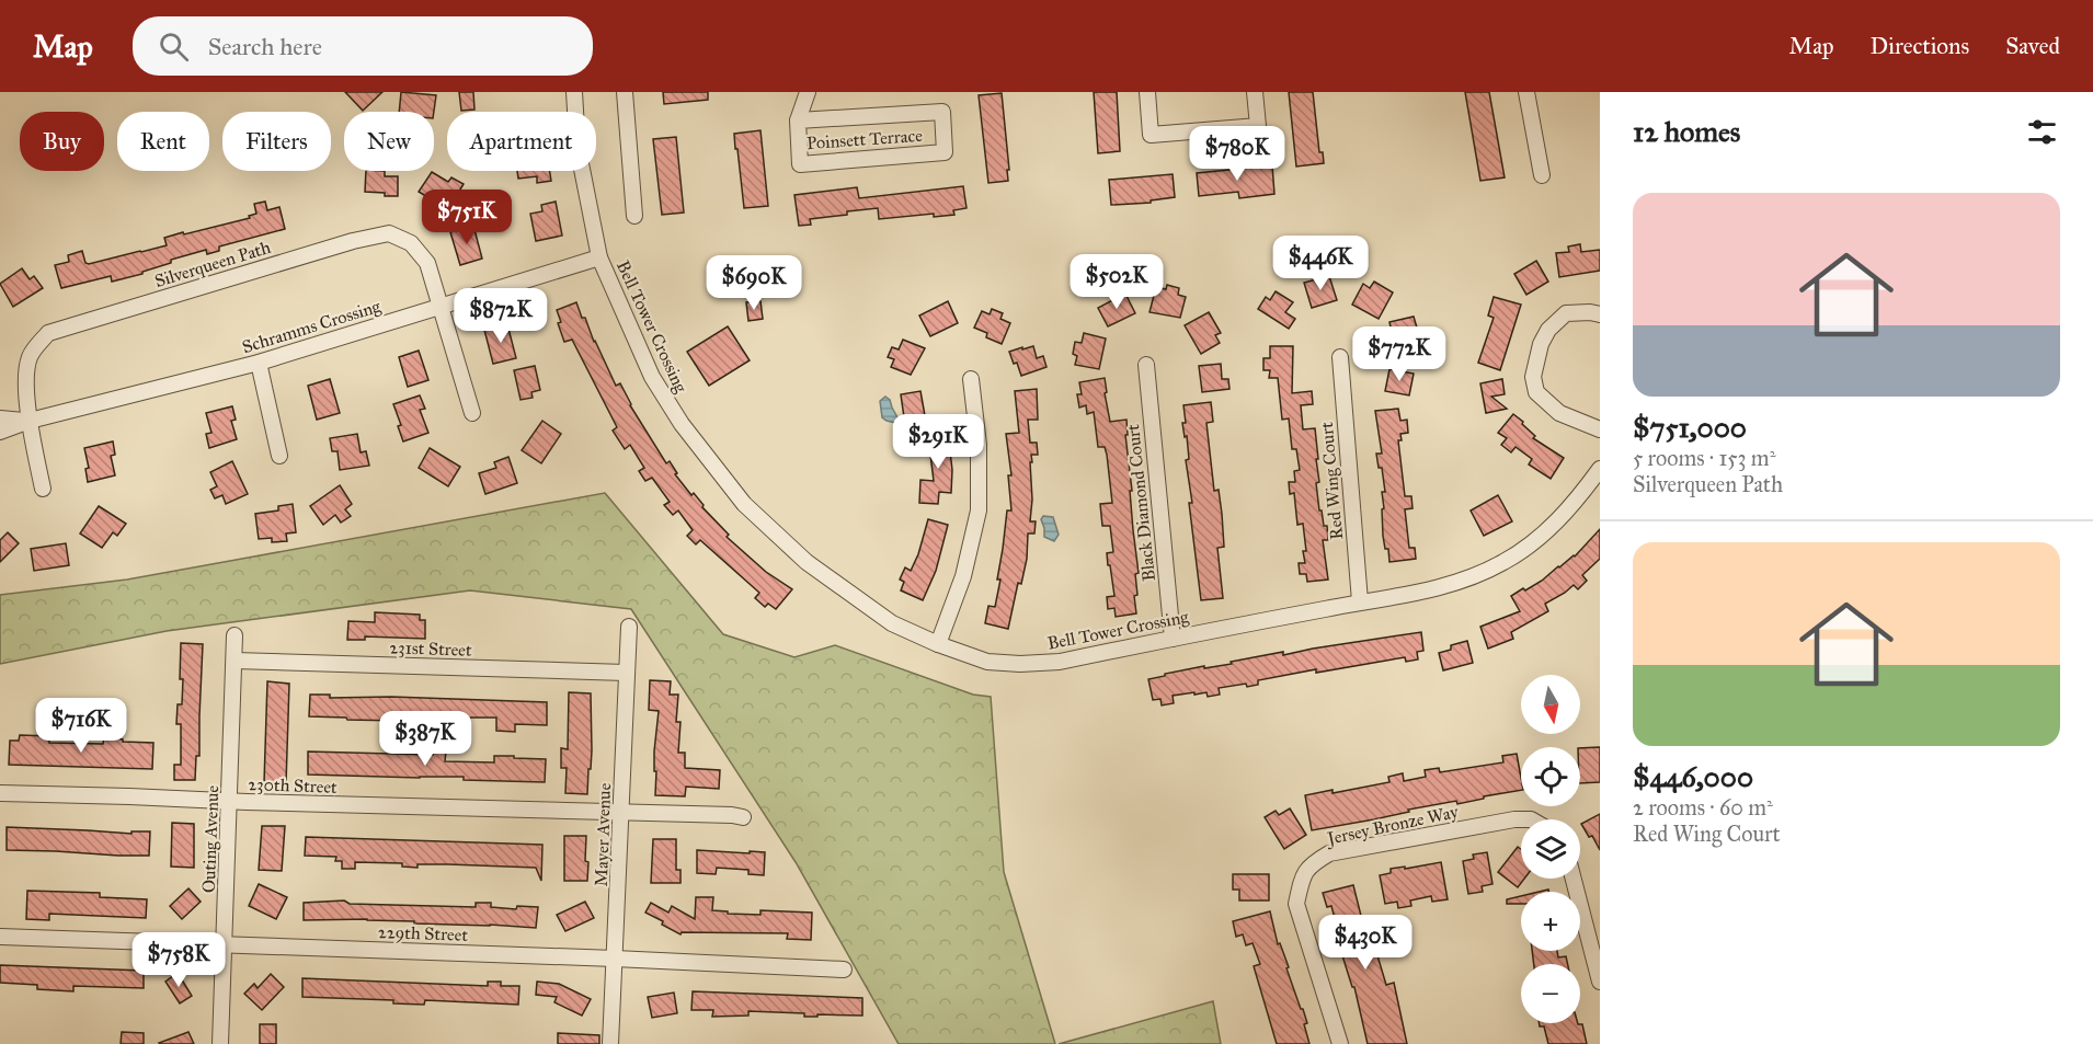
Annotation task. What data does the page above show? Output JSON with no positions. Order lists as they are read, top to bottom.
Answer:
{
  "streets": {
    "street": [
      "Poinsett Terrace",
      "Silverqueen Path",
      "Schramms Crossing",
      "Bell Tower Crossing",
      "Red Wing Court",
      "Black Diamond Court",
      "231st Street",
      "230th Street",
      "Jersey Bronze Way",
      "Mayer Avenue",
      "Outing Avenue",
      "229th Street"
    ]
  },
  "crossings": [
    ["Silverqueen Path", "Schramms Crossing"],
    ["Schramms Crossing", "Bell Tower Crossing"],
    ["Bell Tower Crossing", "Red Wing Court"],
    ["Bell Tower Crossing", "Black Diamond Court"],
    ["231st Street", "Mayer Avenue"],
    ["231st Street", "Outing Avenue"],
    ["230th Street", "Mayer Avenue"],
    ["230th Street", "Outing Avenue"],
    ["Mayer Avenue", "229th Street"],
    ["Outing Avenue", "229th Street"]
  ],
  "north": "bottom",
  "page": {
    "header": "Map",
    "search": "Search here",
    "nav": ["Map", "Directions", "Saved"],
    "heading": "12 homes",
    "chip": [
      "Buy",
      "Rent",
      "Filters",
      "New",
      "Apartment"
    ],
    "price": [
      "$780K",
      "$751K",
      "$446K",
      "$502K",
      "$690K",
      "$872K",
      "$772K",
      "$291K",
      "$716K",
      "$387K",
      "$430K",
      "$758K"
    ],
    "list": [
      {
        "name": "$751,000",
        "note": "5 rooms · 153 m² · Silverqueen Path"
      },
      {
        "name": "$446,000",
        "note": "2 rooms · 60 m² · Red Wing Court"
      }
    ],
    "map_buttons": ["+", "−"]
  }
}
